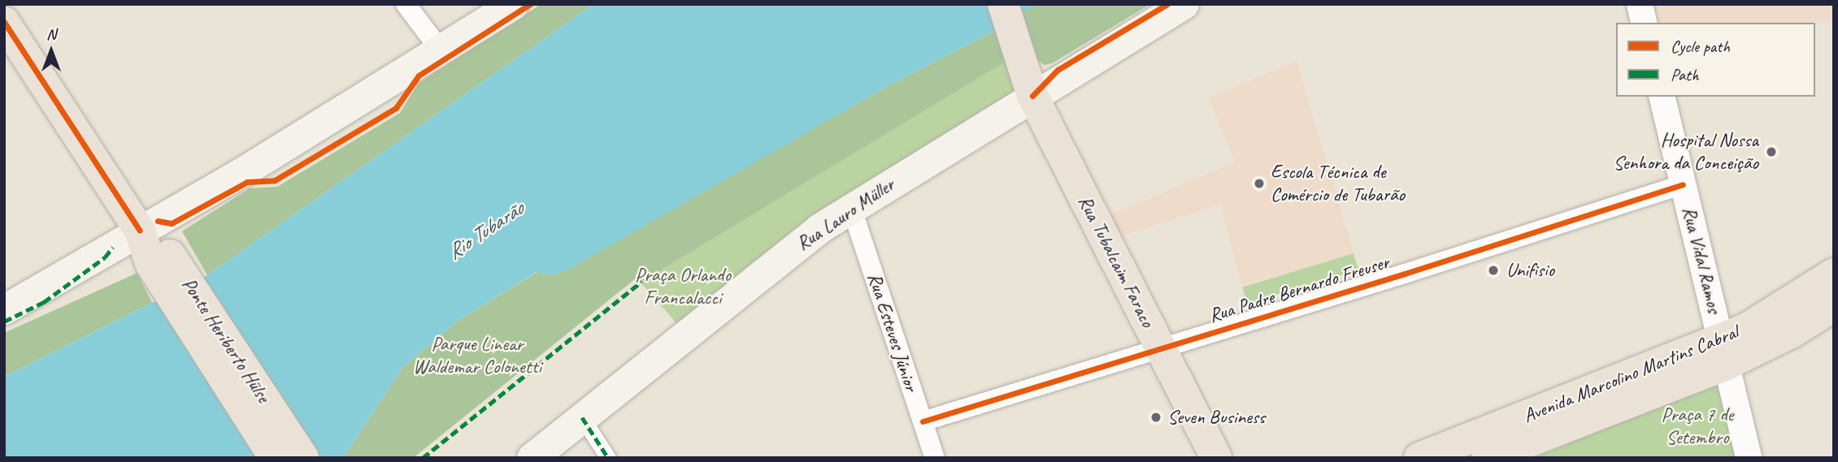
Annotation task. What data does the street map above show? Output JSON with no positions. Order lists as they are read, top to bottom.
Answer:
{
  "streets": {
    "main road": [
      "Rua Lauro Müller",
      "Rua Tubalcaim Faraco",
      "Ponte Heriberto Hülse",
      "Avenida Marcolino Martins Cabral"
    ],
    "street": ["Rua Vidal Ramos", "Rua Padre Bernardo Freuser", "Rua Esteves Júnior"]
  },
  "crossings": [
    ["Rua Lauro Müller", "Rua Tubalcaim Faraco"],
    ["Rua Lauro Müller", "Rua Esteves Júnior"],
    ["Rua Vidal Ramos", "Rua Padre Bernardo Freuser"],
    ["Rua Vidal Ramos", "Avenida Marcolino Martins Cabral"],
    ["Rua Tubalcaim Faraco", "Rua Padre Bernardo Freuser"],
    ["Rua Padre Bernardo Freuser", "Rua Esteves Júnior"]
  ],
  "water": ["Rio Tubarão"],
  "parks": ["Praça Orlando Francalacci", "Parque Linear Waldemar Colonetti", "Praça 7 de Setembro"],
  "places": [
    "Hospital Nossa Senhora da Conceição",
    "Escola Técnica de Comércio de Tubarão",
    "Unifisio",
    "Seven Business"
  ],
  "legend": ["Cycle path", "Path"],
  "north": "top"
}
